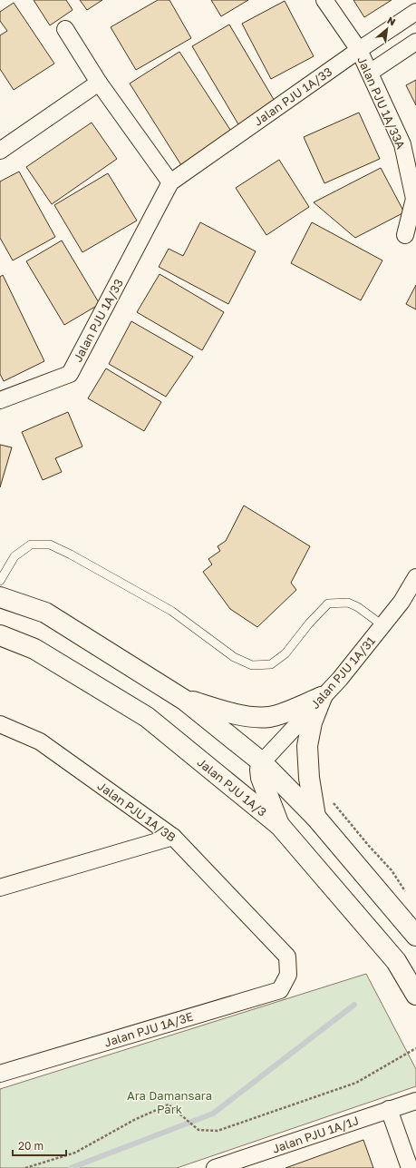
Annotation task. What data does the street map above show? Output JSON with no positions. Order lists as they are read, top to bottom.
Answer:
{
  "streets": {
    "street": [
      "Jalan PJU 1A/33",
      "Jalan PJU 1A/33A",
      "Jalan PJU 1A/31",
      "Jalan PJU 1A/3",
      "Jalan PJU 1A/3B",
      "Jalan PJU 1A/3E",
      "Jalan PJU 1A/1J"
    ]
  },
  "crossings": [
    ["Jalan PJU 1A/33", "Jalan PJU 1A/33A"],
    ["Jalan PJU 1A/3B", "Jalan PJU 1A/3E"]
  ],
  "parks": ["Ara Damansara Park"],
  "scale_bar": "20 m",
  "north": "top right"
}
